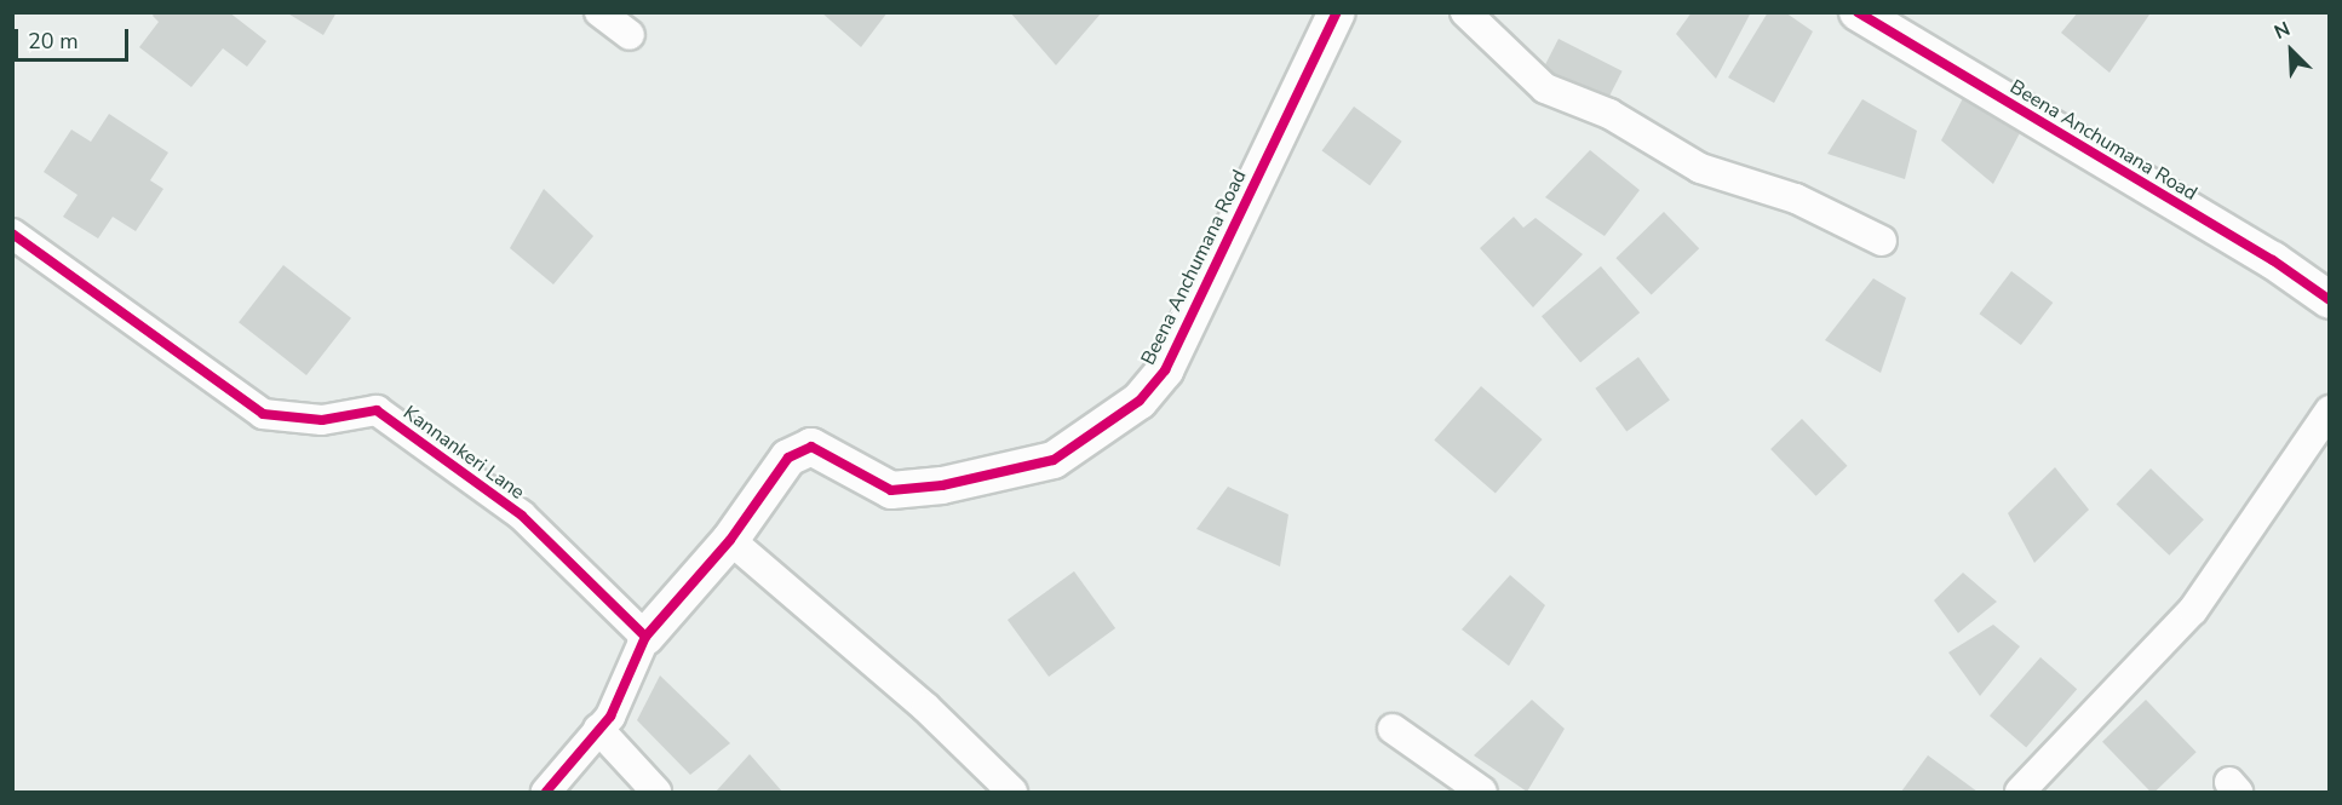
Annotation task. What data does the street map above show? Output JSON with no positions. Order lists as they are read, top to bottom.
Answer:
{
  "streets": {
    "street": ["Beena Anchumana Road", "Kannankeri Lane"]
  },
  "crossings": [
    ["Beena Anchumana Road", "Kannankeri Lane"]
  ],
  "scale_bar": "20 m",
  "north": "top left"
}
